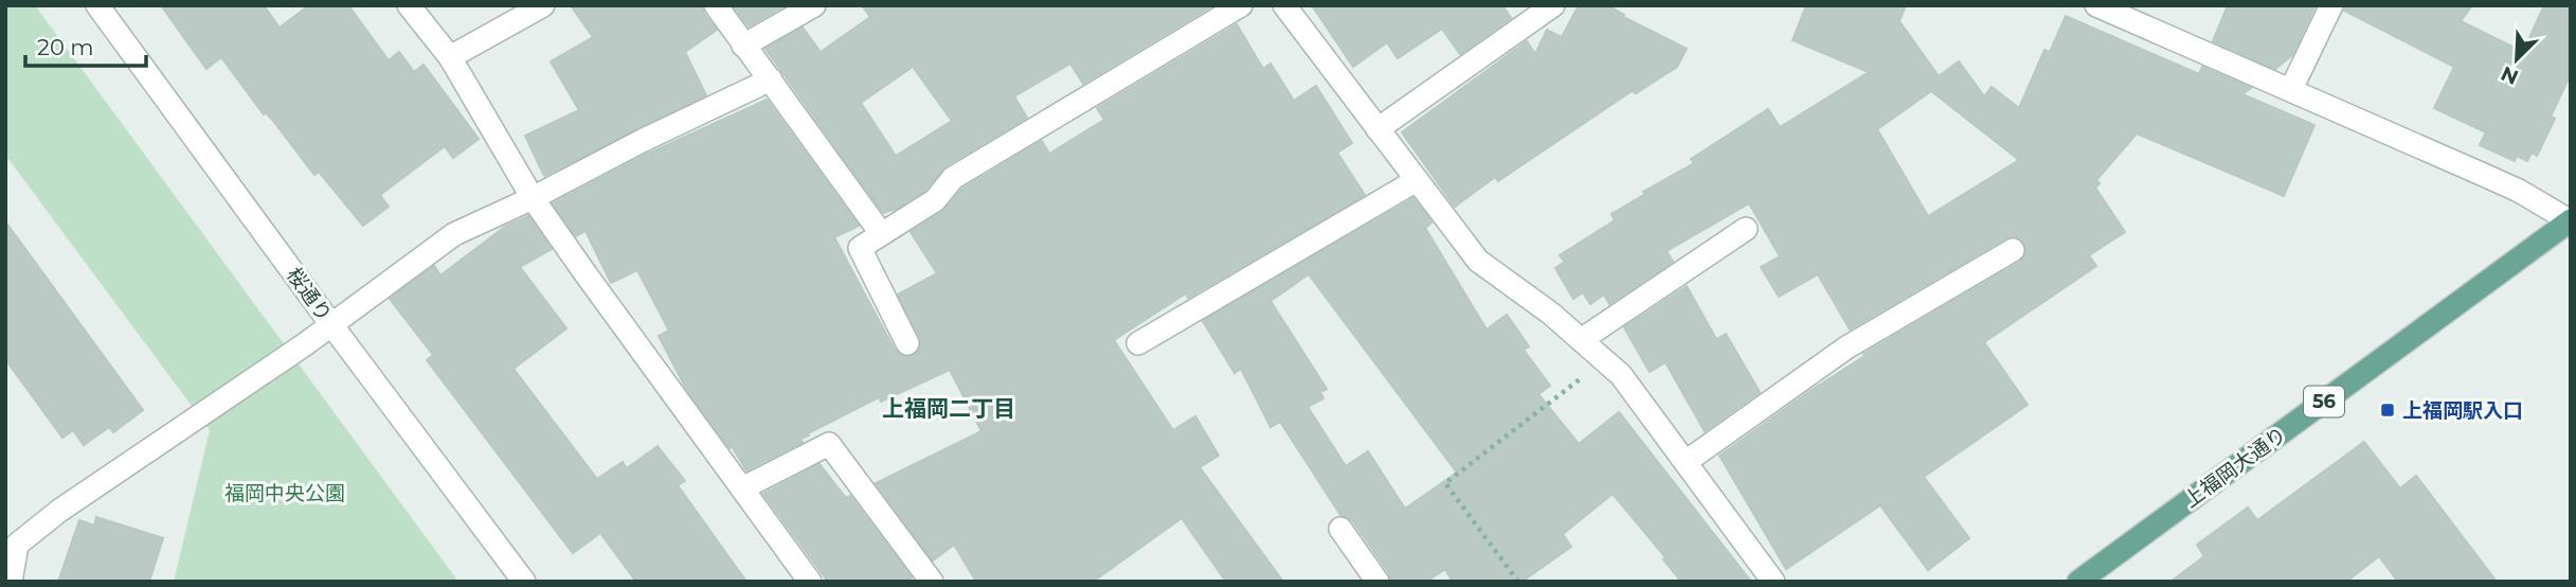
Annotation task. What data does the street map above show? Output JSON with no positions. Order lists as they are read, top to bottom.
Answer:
{
  "streets": {
    "main road": ["56", "上福岡大通り"],
    "street": ["桜通り"]
  },
  "districts": ["上福岡二丁目"],
  "parks": ["福岡中央公園"],
  "places": {
    "transit": ["上福岡駅入口"]
  },
  "scale_bar": "20 m",
  "north": "bottom left"
}
